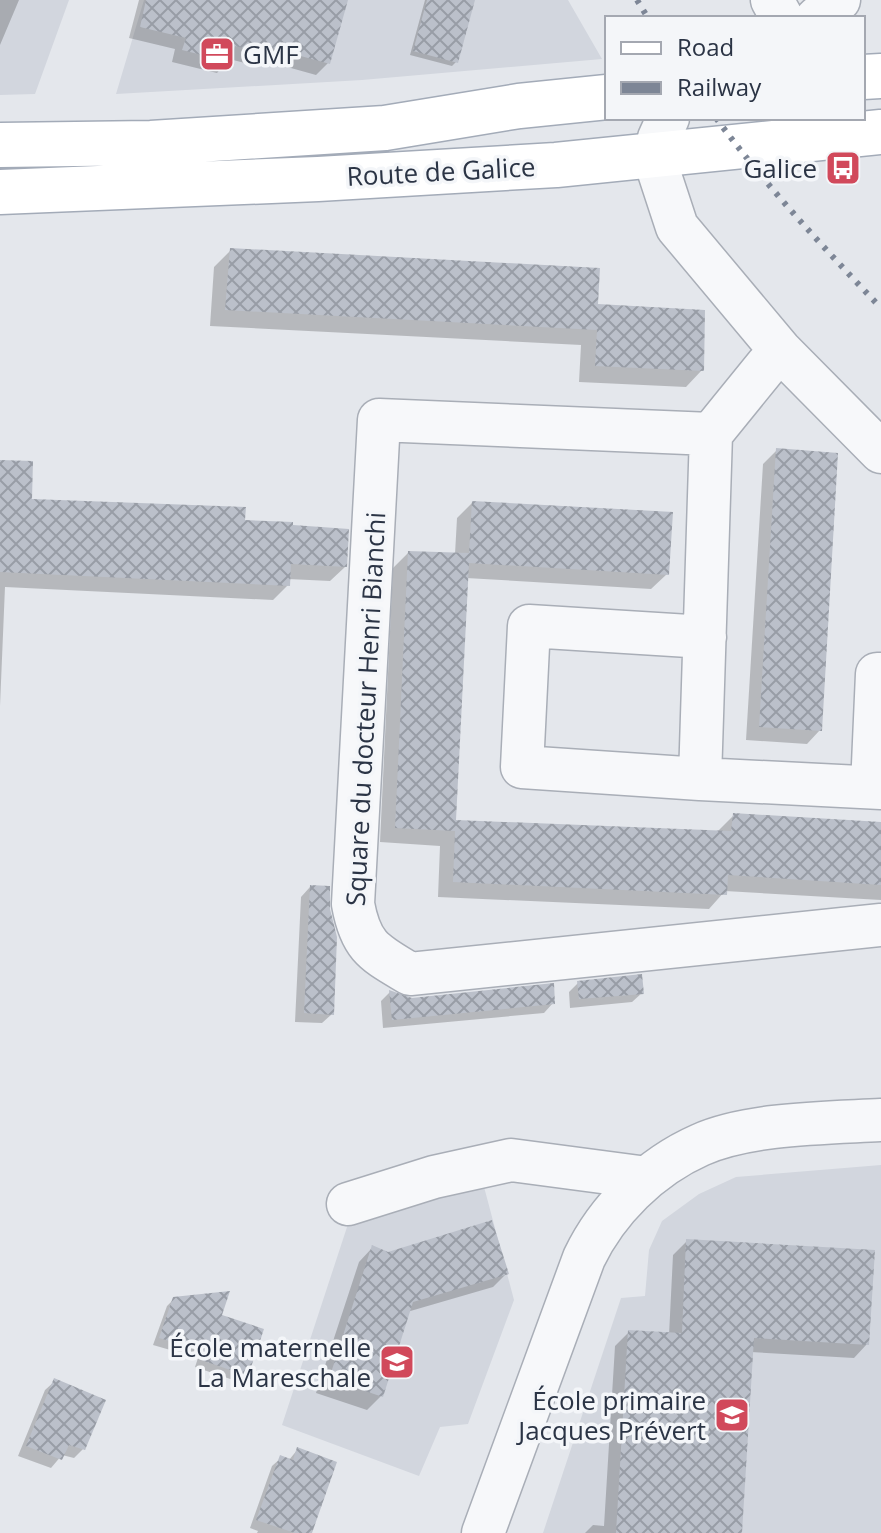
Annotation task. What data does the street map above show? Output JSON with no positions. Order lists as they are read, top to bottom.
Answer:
{
  "streets": {
    "main road": ["Route de Galice"],
    "street": ["Square du docteur Henri Bianchi"]
  },
  "places": {
    "office": ["GMF"],
    "bus stop": ["Galice"],
    "school or university": ["École maternelle La Mareschale", "École primaire Jacques Prévert"]
  },
  "legend": ["Road", "Railway"]
}
